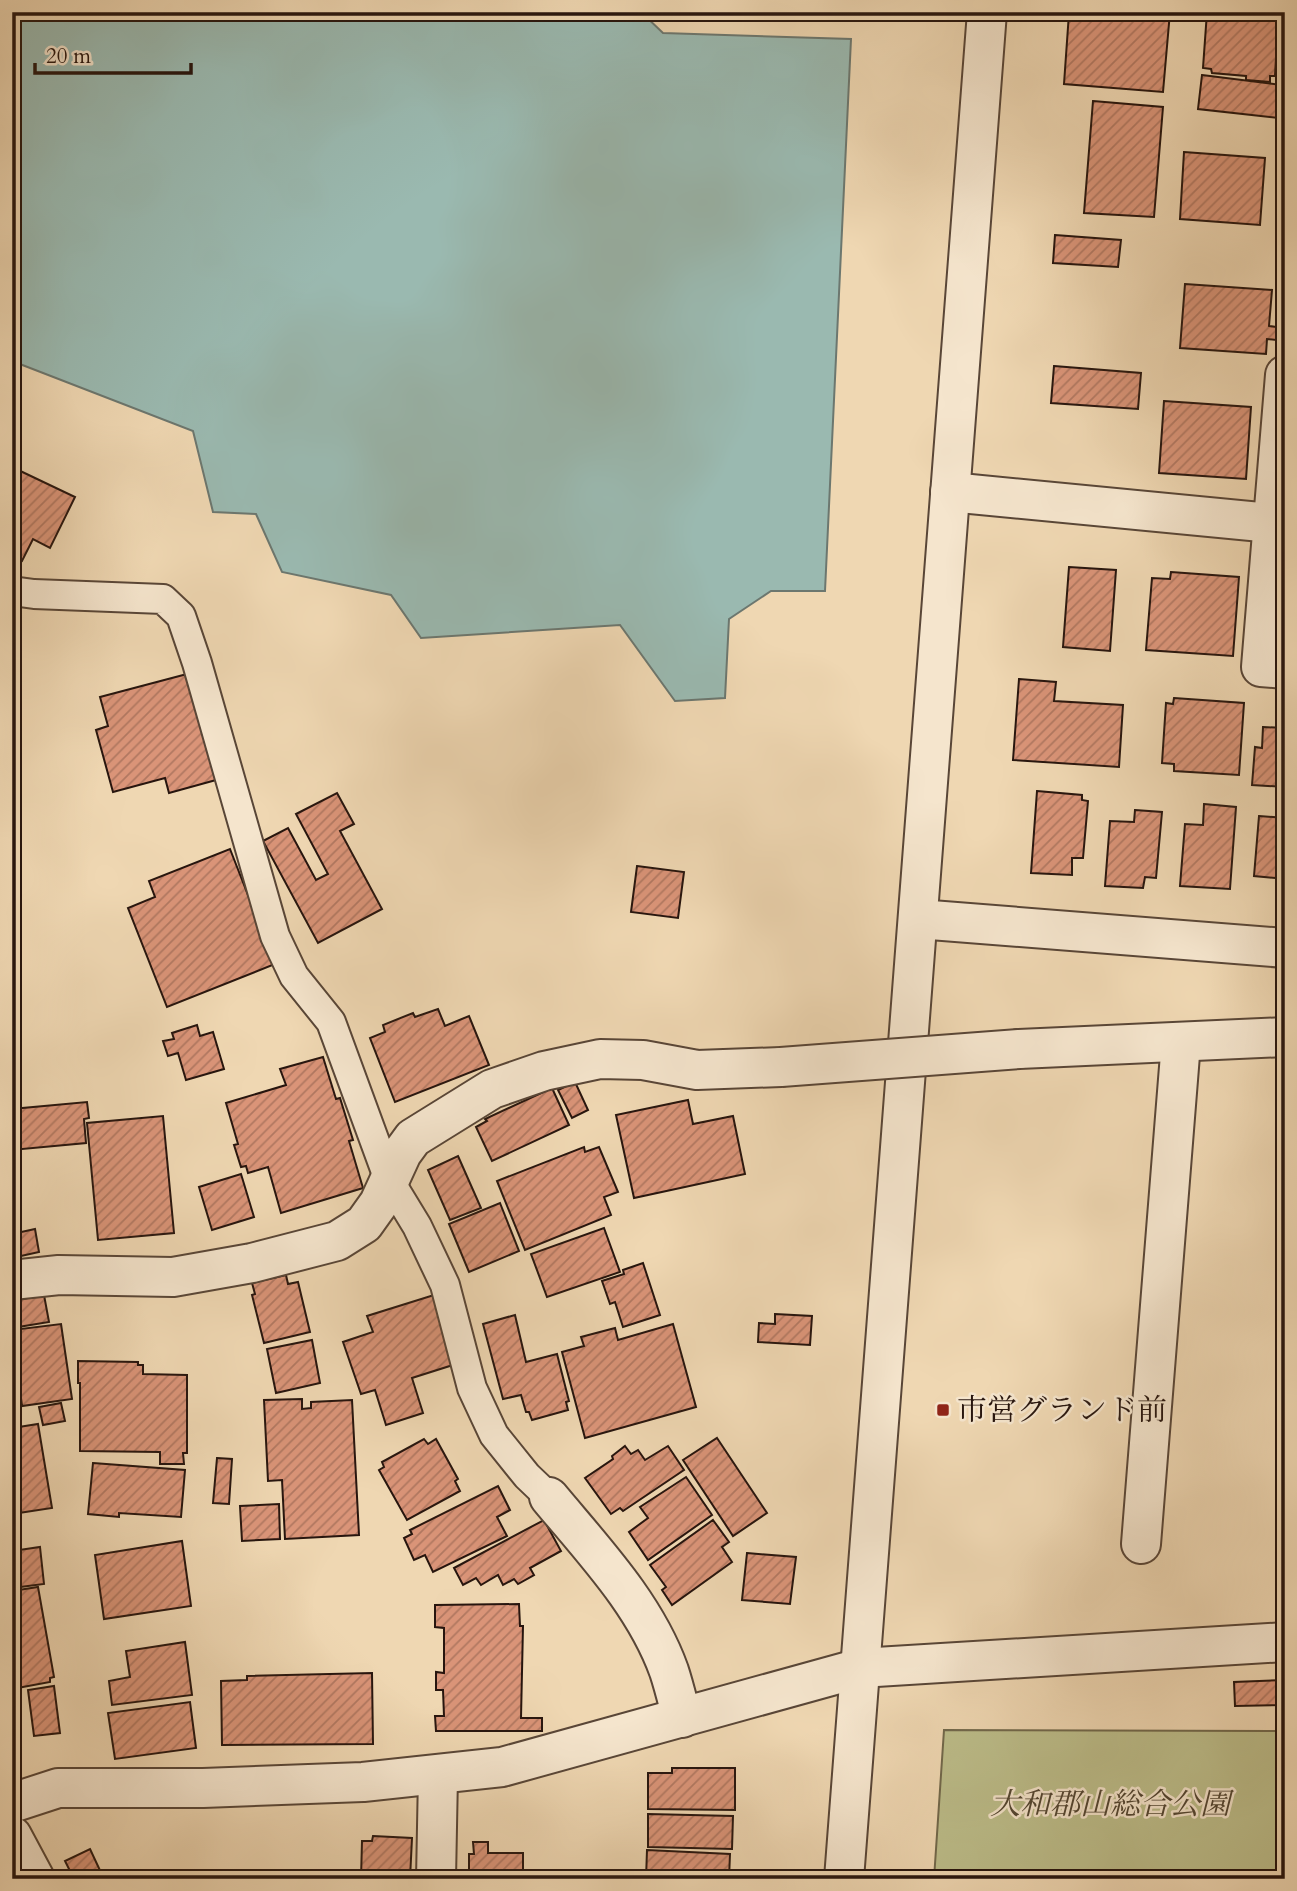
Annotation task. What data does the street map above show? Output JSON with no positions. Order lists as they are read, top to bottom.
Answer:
{
  "parks": ["大和郡山総合公園"],
  "places": {
    "transit": ["市営グランド前"]
  },
  "scale_bar": "20 m"
}
